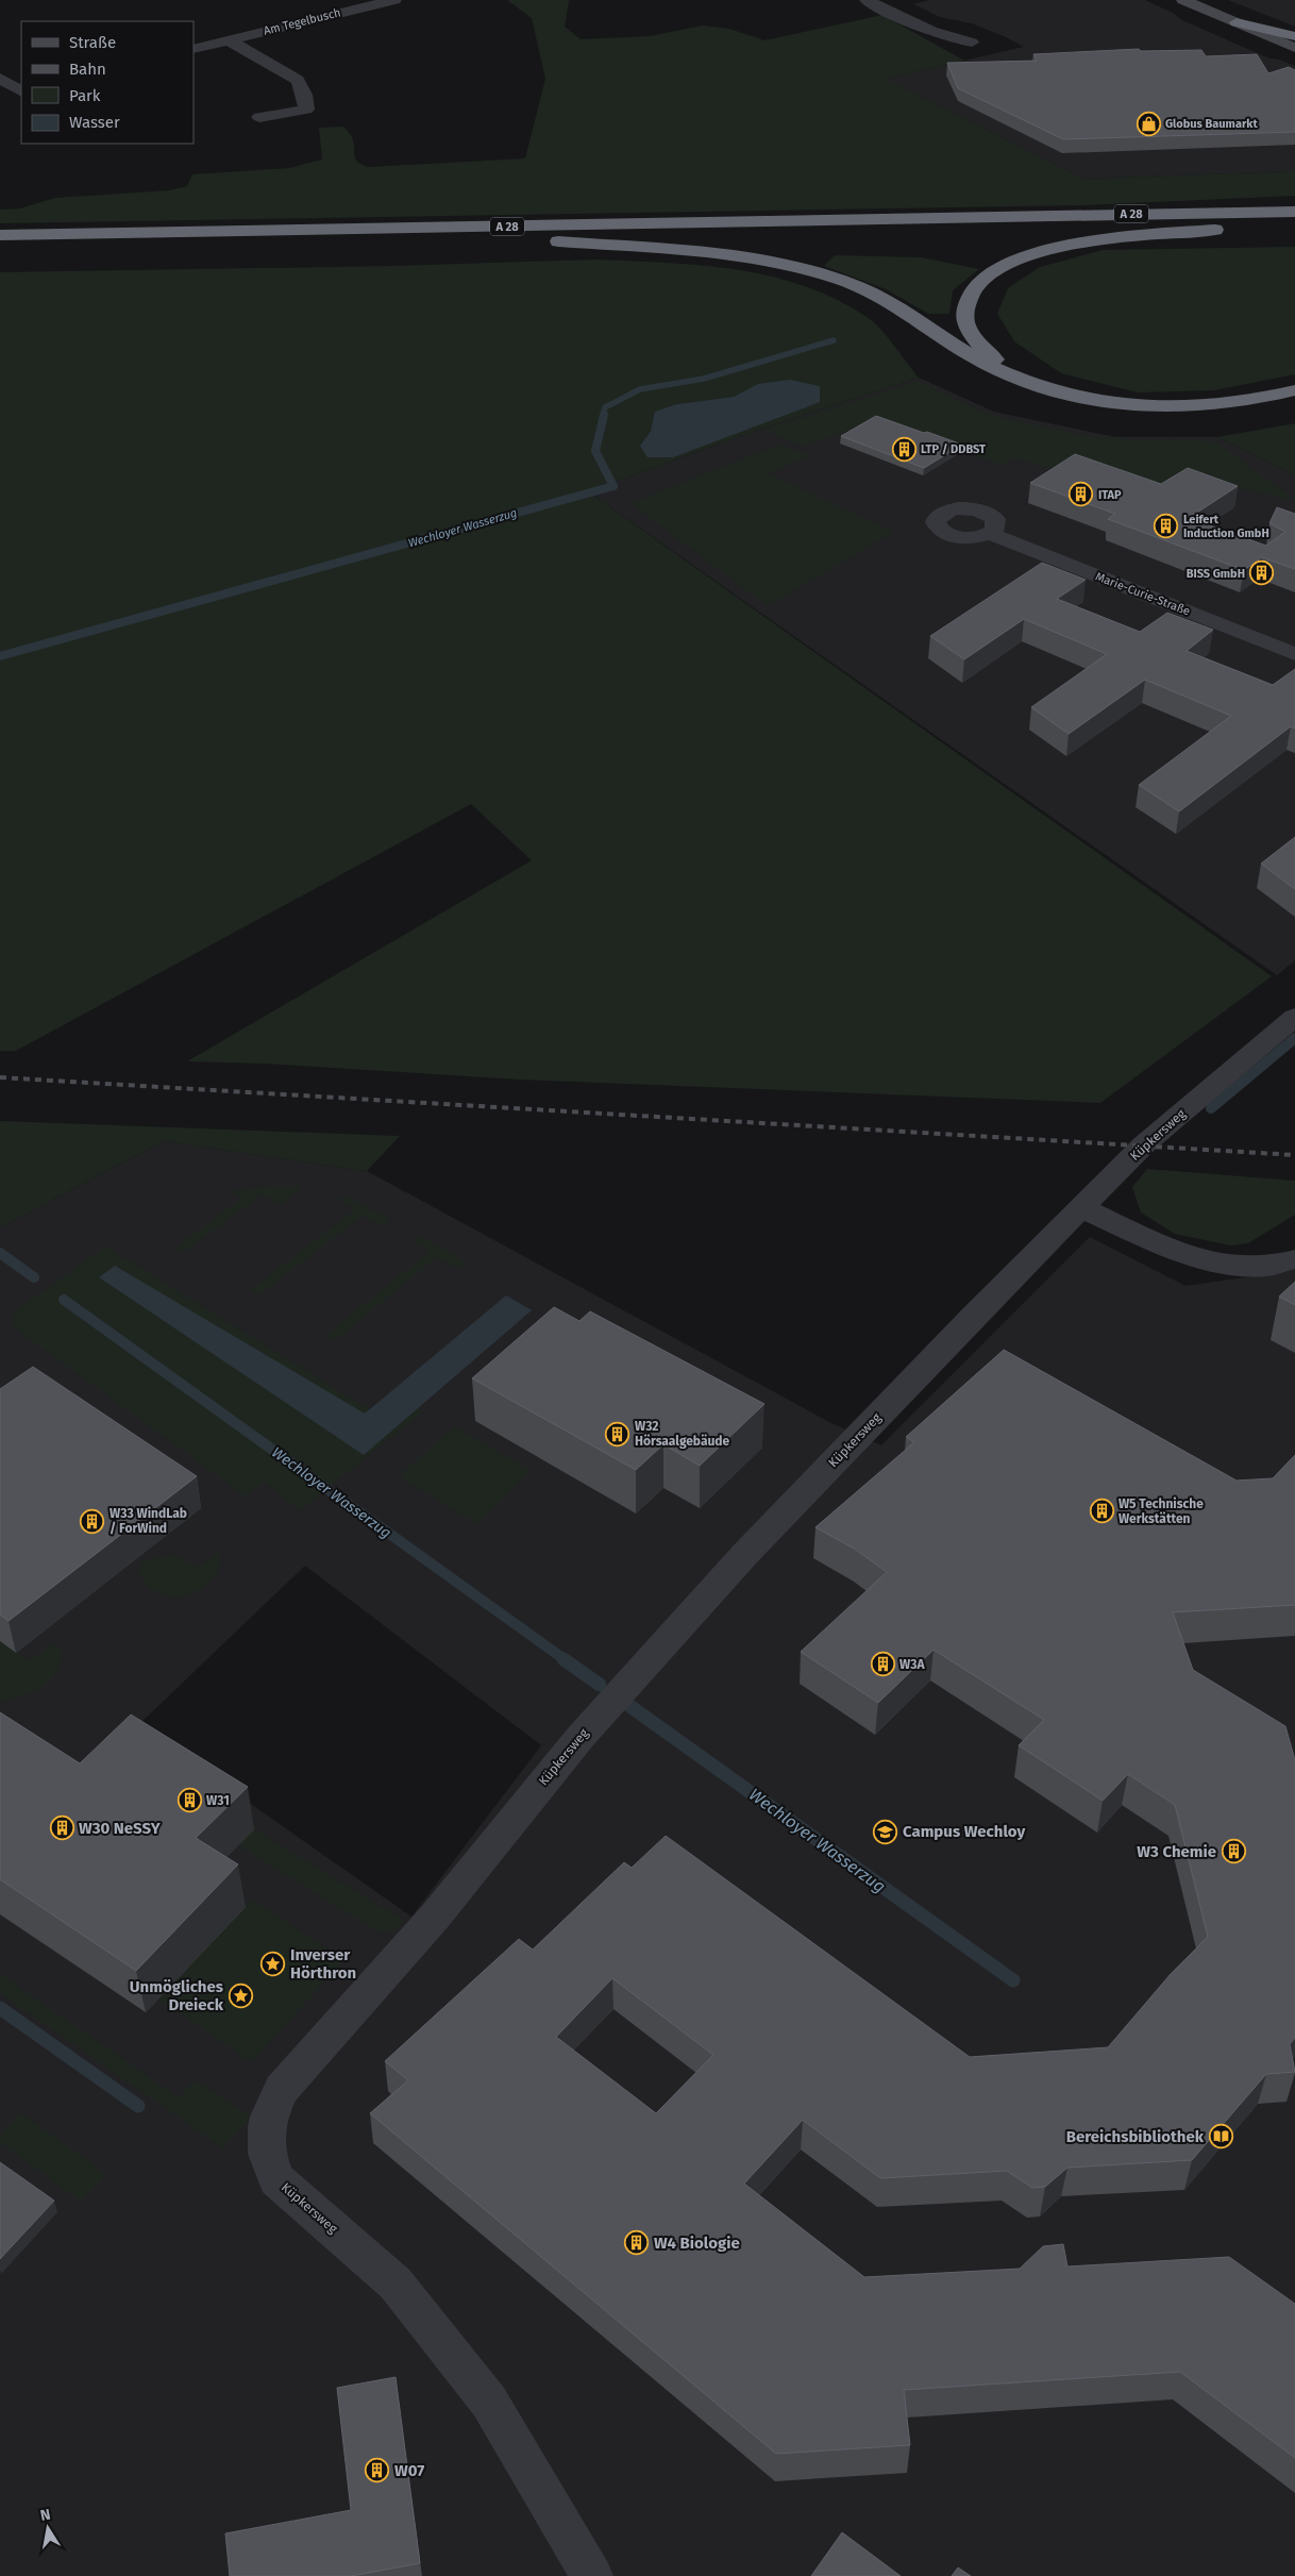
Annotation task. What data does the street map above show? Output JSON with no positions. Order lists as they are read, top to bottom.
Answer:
{
  "streets": {
    "highway": ["A 28"],
    "street": ["Am Tegelbusch", "Marie-Curie-Straße", "Küpkersweg"]
  },
  "water": ["Wechloyer Wasserzug"],
  "places": {
    "shop": ["Globus Baumarkt"],
    "building": [
      "LTP / DDBST",
      "ITAP",
      "Leifert Induction GmbH",
      "BISS GmbH",
      "W32 Hörsaalgebäude",
      "W5 Technische Werkstätten",
      "W33 WindLab / ForWind",
      "W3A",
      "W31",
      "W30 NeSSY",
      "W3 Chemie",
      "W4 Biologie",
      "W07"
    ],
    "school or university": ["Campus Wechloy"],
    "place": ["Inverser Hörthron", "Unmögliches Dreieck"],
    "library": ["Bereichsbibliothek"]
  },
  "legend": [
    "Straße",
    "Bahn",
    "Park",
    "Wasser"
  ],
  "north": "top"
}
